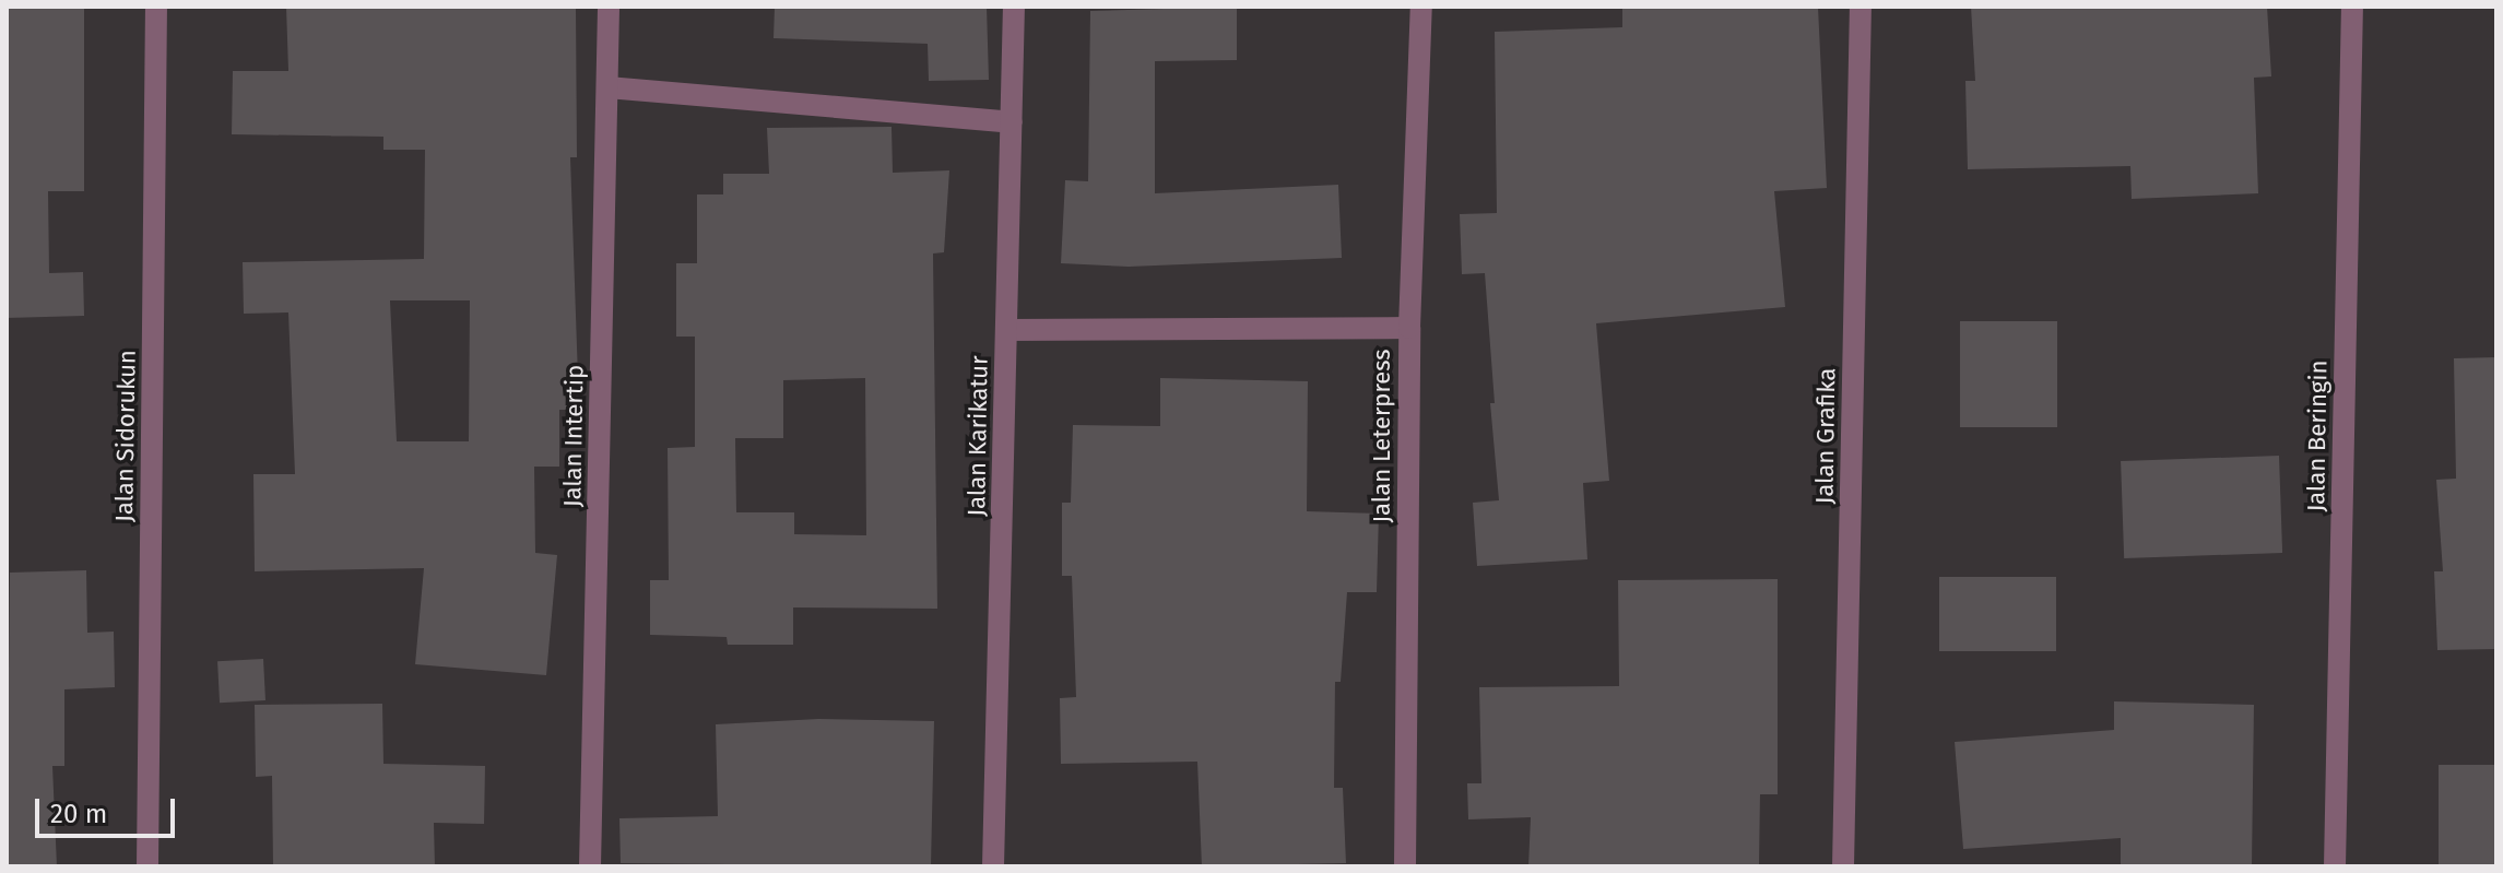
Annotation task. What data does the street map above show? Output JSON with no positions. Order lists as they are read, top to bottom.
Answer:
{
  "streets": {
    "street": [
      "Jalan Sidorukun",
      "Jalan Intertip",
      "Jalan Karikatur",
      "Jalan Leterpress",
      "Jalan Grafika",
      "Jalan Beringin"
    ]
  },
  "scale_bar": "20 m"
}
